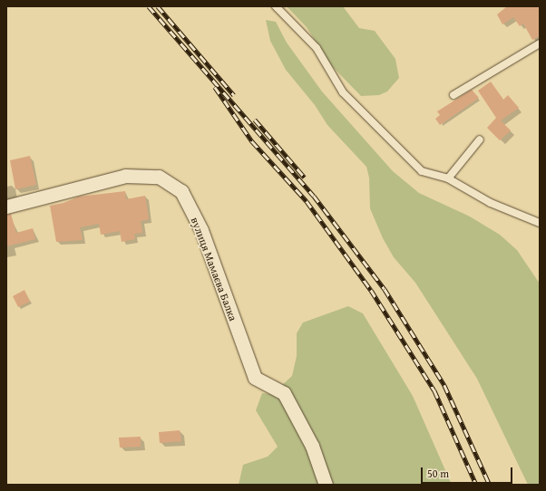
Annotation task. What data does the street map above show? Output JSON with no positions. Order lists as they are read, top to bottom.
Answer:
{
  "streets": {
    "street": ["вулиця Мамаєва Балка"]
  },
  "scale_bar": "50 m"
}
